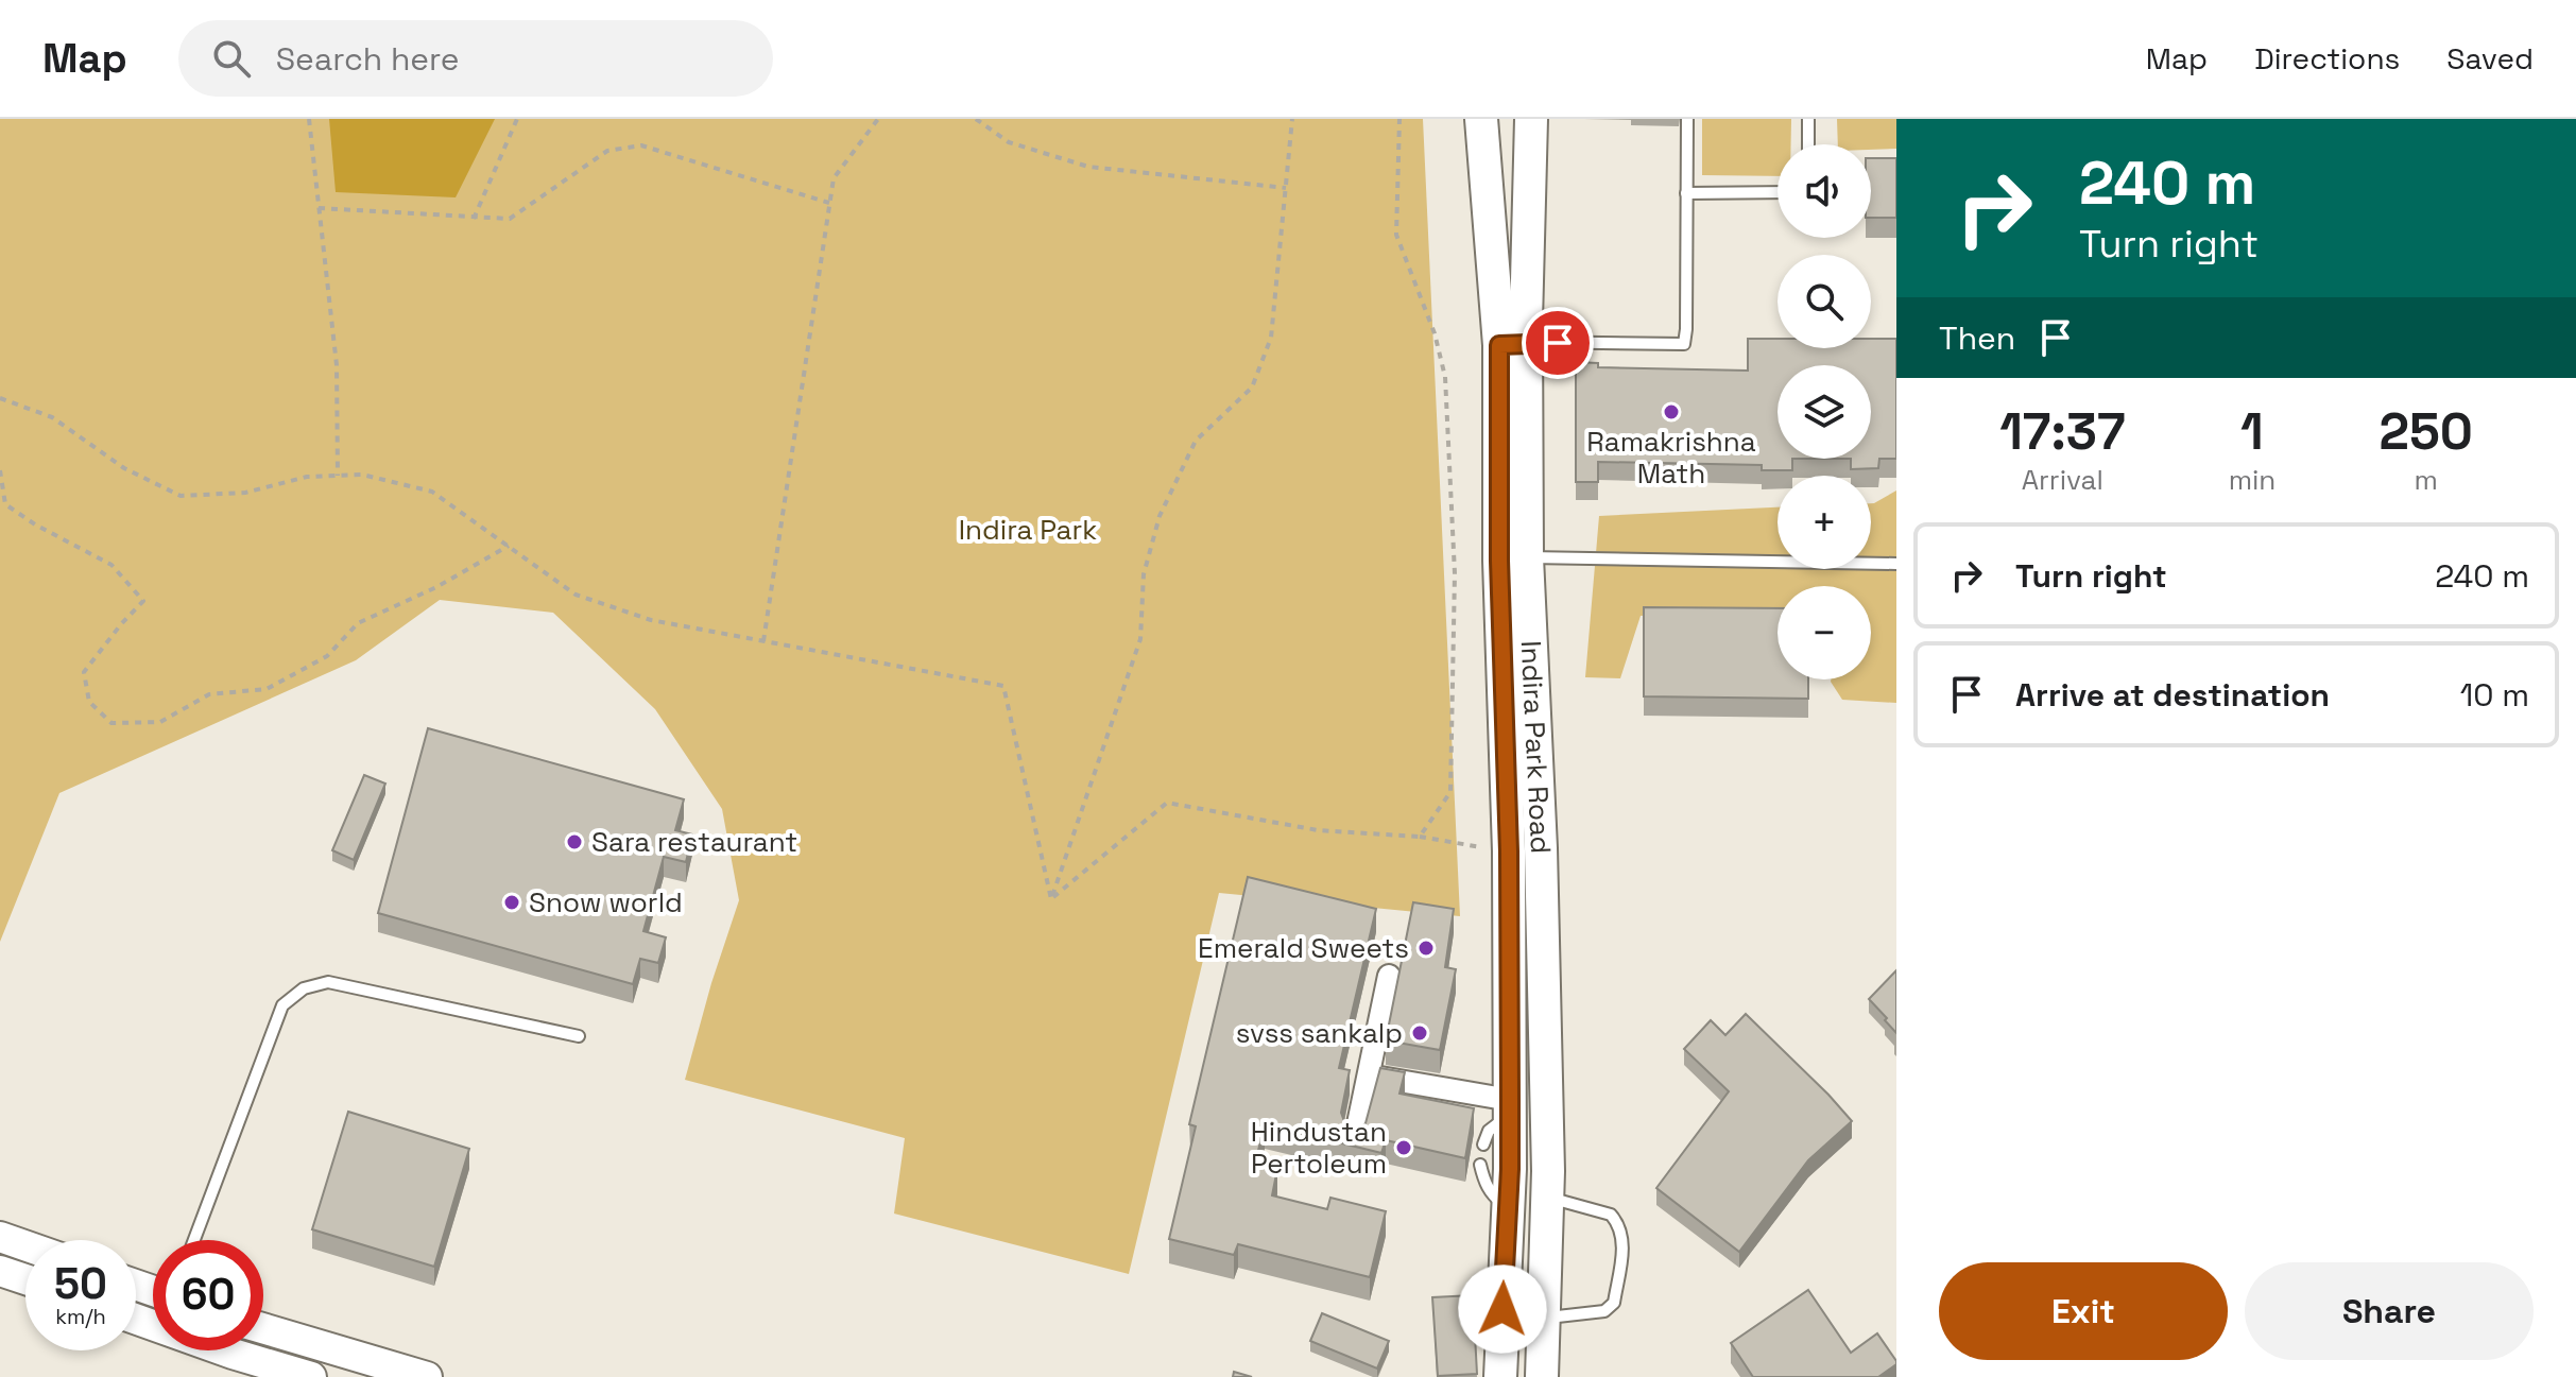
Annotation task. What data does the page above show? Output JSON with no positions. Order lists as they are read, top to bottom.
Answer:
{
  "streets": {
    "main road": ["Indira Park Road"]
  },
  "parks": ["Indira Park"],
  "places": [
    "Ramakrishna Math",
    "Sara restaurant",
    "Snow world",
    "Emerald Sweets",
    "svss sankalp",
    "Hindustan Pertoleum"
  ],
  "page": {
    "header": "Map",
    "search": "Search here",
    "nav": ["Map", "Directions", "Saved"],
    "turn": ["240 m", "Turn right"],
    "map_buttons": ["+", "−"],
    "then": "Then",
    "eta": [
      "17:37",
      "Arrival",
      "1",
      "min",
      "250",
      "m"
    ],
    "list": [
      {
        "name": "Turn right",
        "value": "240 m"
      },
      {
        "name": "Arrive at destination",
        "value": "10 m"
      }
    ],
    "speed": "50 km/h",
    "limit": "60",
    "buttons": ["Exit", "Share"]
  }
}
